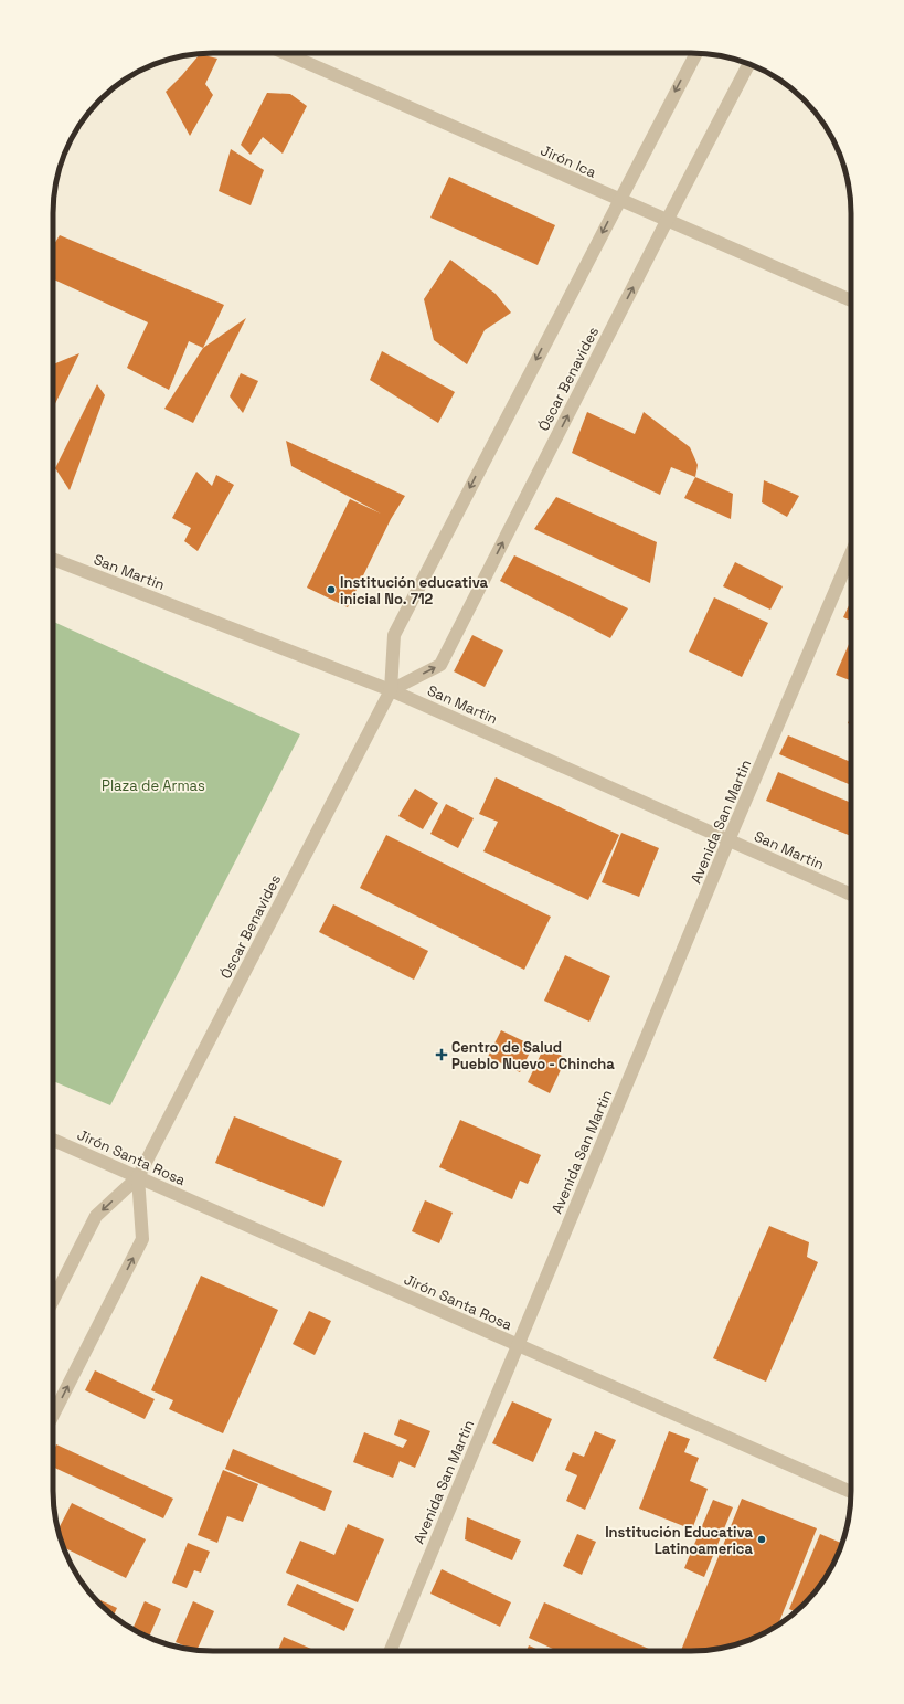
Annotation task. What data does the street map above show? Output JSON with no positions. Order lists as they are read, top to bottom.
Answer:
{
  "streets": {
    "street": [
      "Jirón Ica",
      "Óscar Benavides",
      "San Martin",
      "Avenida San Martin",
      "Jirón Santa Rosa"
    ]
  },
  "crossings": [
    ["Jirón Ica", "Óscar Benavides"],
    ["Óscar Benavides", "San Martin"],
    ["Óscar Benavides", "Jirón Santa Rosa"],
    ["San Martin", "Avenida San Martin"],
    ["Avenida San Martin", "Jirón Santa Rosa"]
  ],
  "parks": ["Plaza de Armas"],
  "places": {
    "other": ["Institución educativa inicial No. 712", "Institución Educativa Latinoamerica"],
    "health": ["Centro de Salud Pueblo Nuevo - Chincha"]
  }
}
